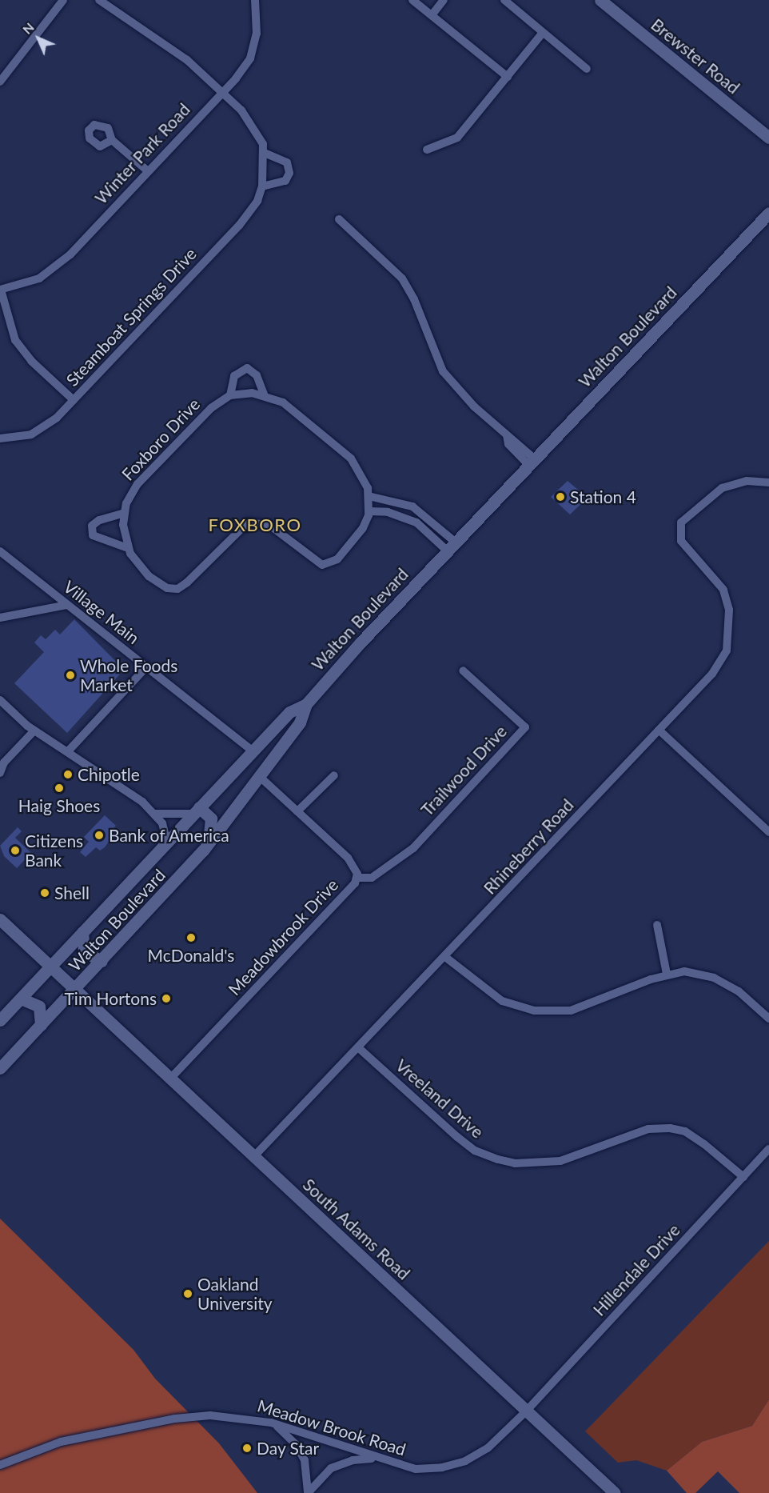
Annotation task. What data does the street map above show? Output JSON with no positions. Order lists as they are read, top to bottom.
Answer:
{
  "streets": {
    "main road": ["Brewster Road", "Walton Boulevard", "South Adams Road"],
    "street": [
      "Winter Park Road",
      "Steamboat Springs Drive",
      "Foxboro Drive",
      "Village Main",
      "Trailwood Drive",
      "Rhineberry Road",
      "Meadowbrook Drive",
      "Vreeland Drive",
      "Hillendale Drive",
      "Meadow Brook Road"
    ]
  },
  "crossings": [
    ["Winter Park Road", "Steamboat Springs Drive"],
    ["Walton Boulevard", "Village Main"],
    ["Walton Boulevard", "Meadowbrook Drive"],
    ["Walton Boulevard", "South Adams Road"],
    ["Trailwood Drive", "Meadowbrook Drive"],
    ["Rhineberry Road", "Vreeland Drive"],
    ["Rhineberry Road", "South Adams Road"],
    ["Meadowbrook Drive", "South Adams Road"],
    ["Vreeland Drive", "Hillendale Drive"],
    ["South Adams Road", "Hillendale Drive"],
    ["South Adams Road", "Meadow Brook Road"],
    ["Hillendale Drive", "Meadow Brook Road"]
  ],
  "districts": ["FOXBORO"],
  "places": [
    "Station 4",
    "Whole Foods Market",
    "Chipotle",
    "Haig Shoes",
    "Bank of America",
    "Citizens Bank",
    "Shell",
    "McDonald's",
    "Tim Hortons",
    "Oakland University",
    "Day Star"
  ],
  "north": "top left"
}
